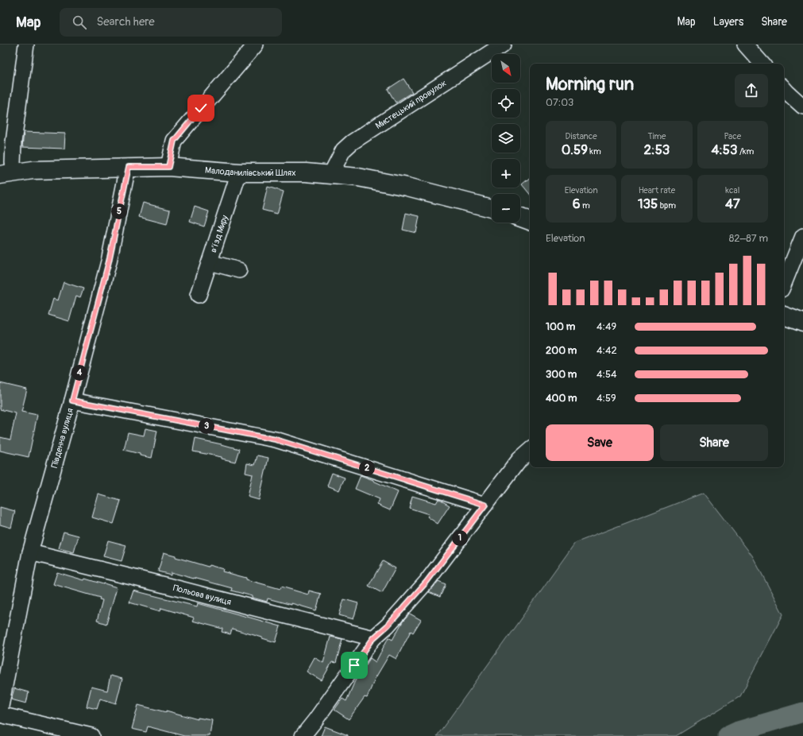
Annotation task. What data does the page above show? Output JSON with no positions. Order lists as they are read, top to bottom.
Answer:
{
  "streets": {
    "main road": ["Малоданилівський Шлях"],
    "street": [
      "Мистецький провулок",
      "в’їзд Миру",
      "Південна вулиця",
      "Польова вулиця"
    ]
  },
  "crossings": [
    ["Мистецький провулок", "Малоданилівський Шлях"],
    ["Малоданилівський Шлях", "в’їзд Миру"],
    ["Малоданилівський Шлях", "Південна вулиця"],
    ["Південна вулиця", "Польова вулиця"]
  ],
  "north": "bottom right",
  "page": {
    "header": "Map",
    "search": "Search here",
    "nav": ["Map", "Layers", "Share"],
    "map_buttons": ["+", "−"],
    "heading": ["Morning run", "07:03"],
    "stats": [
      ["Distance", "0.59 km"],
      ["Time", "2:53"],
      ["Pace", "4:53 /km"],
      ["Elevation", "6 m"],
      ["Heart rate", "135 bpm"],
      ["kcal", "47"]
    ],
    "pins": [
      "5",
      "4",
      "3",
      "2",
      "1"
    ],
    "chart": ["Elevation", "82–87 m"],
    "list": [
      {
        "name": "100 m",
        "note": "4:49"
      },
      {
        "name": "200 m",
        "note": "4:42"
      },
      {
        "name": "300 m",
        "note": "4:54"
      },
      {
        "name": "400 m",
        "note": "4:59"
      }
    ],
    "buttons": ["Save", "Share"]
  }
}
